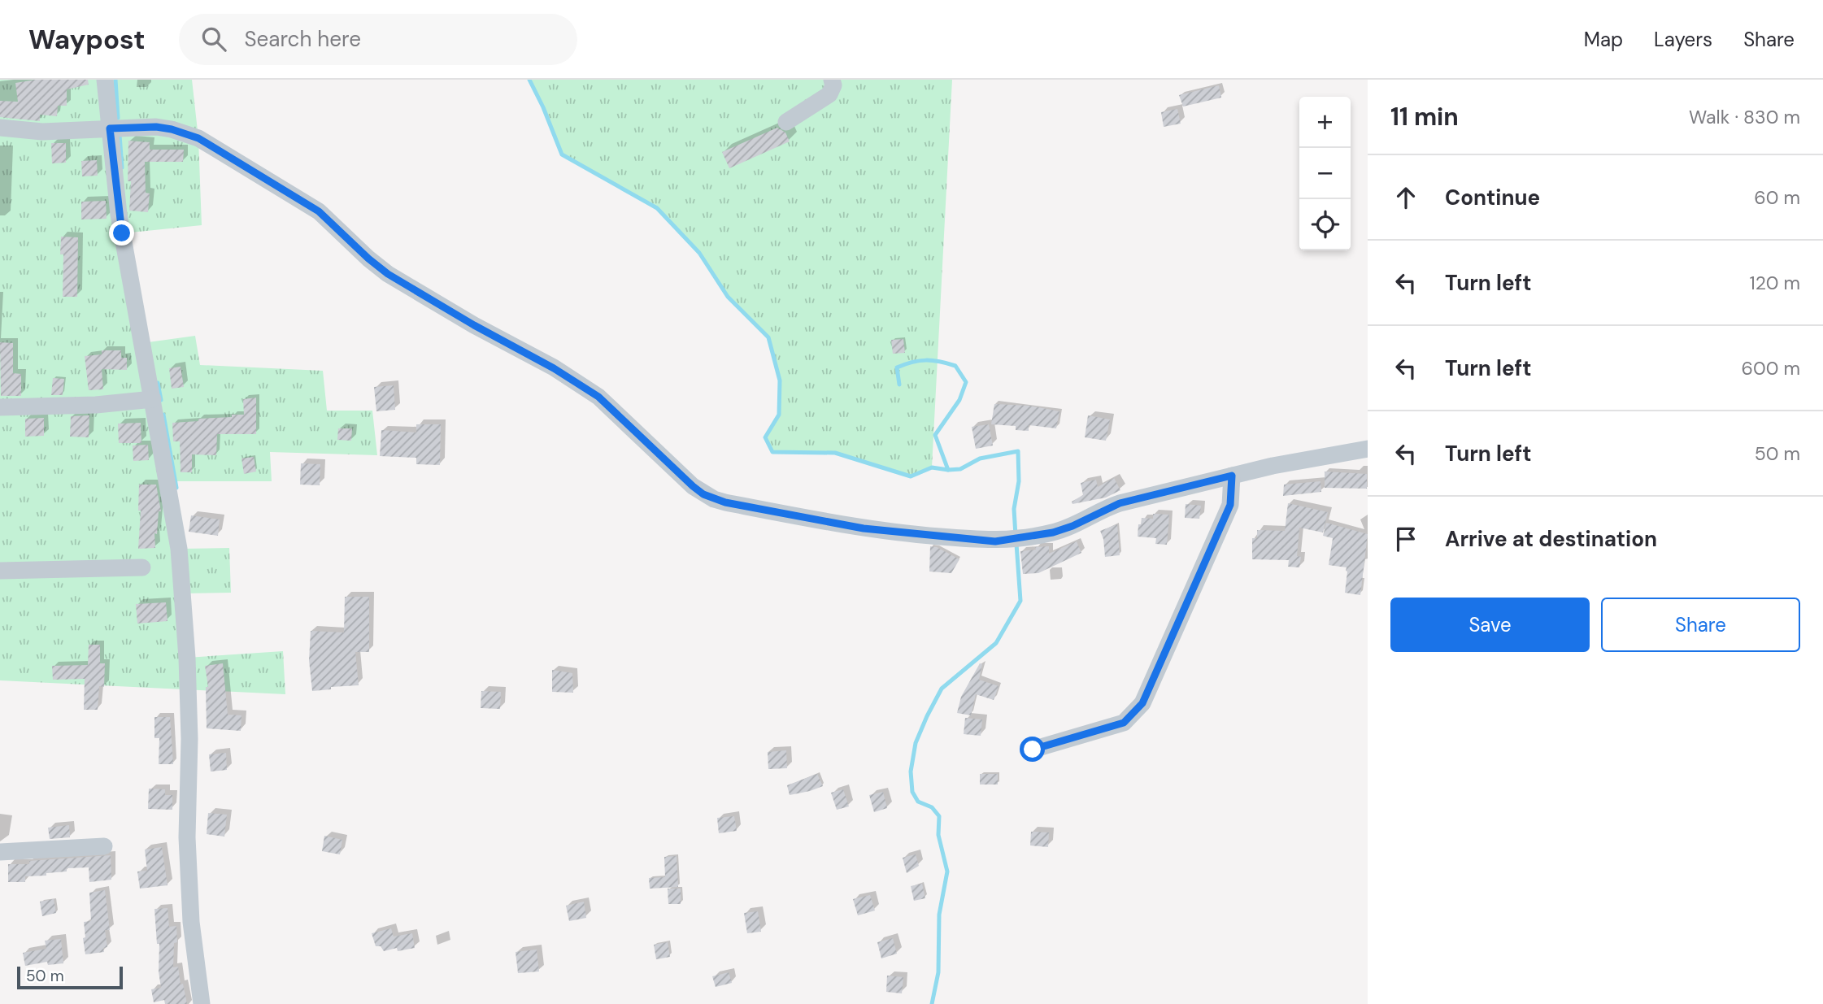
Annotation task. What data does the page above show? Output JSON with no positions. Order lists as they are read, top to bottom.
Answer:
{
  "scale_bar": "50 m",
  "page": {
    "header": "Waypost",
    "search": "Search here",
    "nav": ["Map", "Layers", "Share"],
    "heading": ["11 min", "Walk · 830 m"],
    "map_buttons": ["+", "−"],
    "list": [
      ["Continue", "60 m"],
      ["Turn left", "120 m"],
      ["Turn left", "600 m"],
      ["Turn left", "50 m"],
      "Arrive at destination"
    ],
    "buttons": ["Save", "Share"],
    "scale": "50 m"
  }
}
